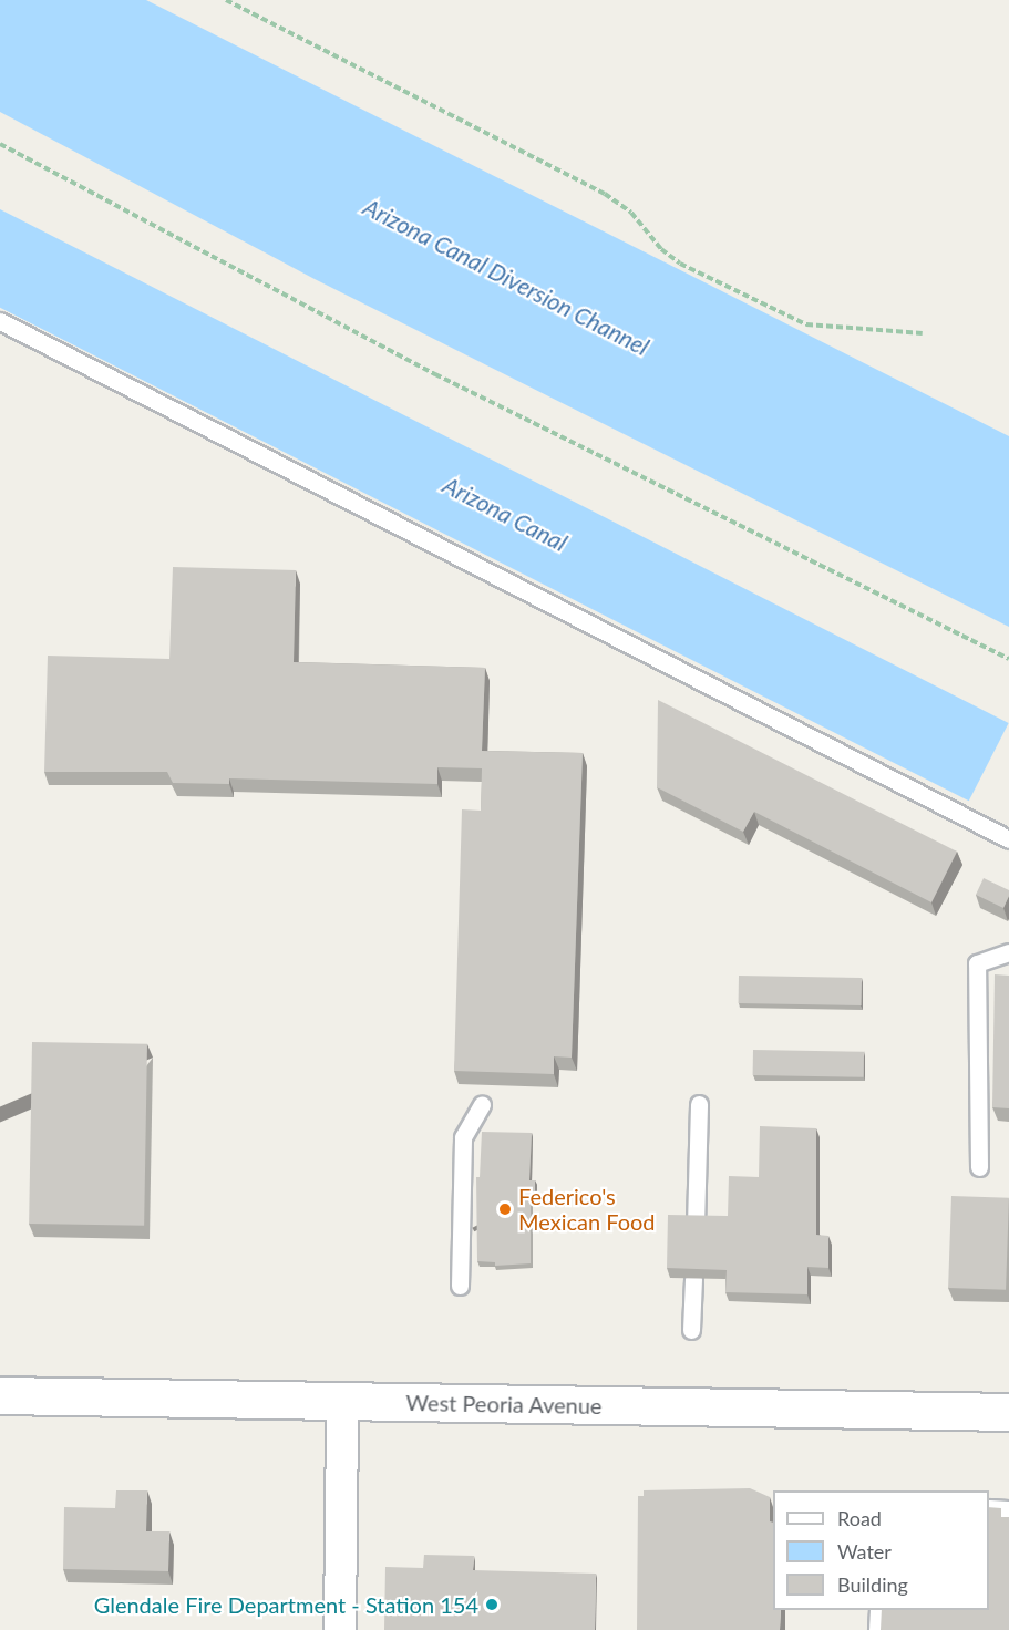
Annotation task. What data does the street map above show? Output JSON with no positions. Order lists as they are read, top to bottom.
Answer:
{
  "streets": {
    "main road": ["West Peoria Avenue"]
  },
  "water": ["Arizona Canal Diversion Channel", "Arizona Canal"],
  "places": ["Federico's Mexican Food", "Glendale Fire Department - Station 154"],
  "legend": ["Road", "Water", "Building"]
}
